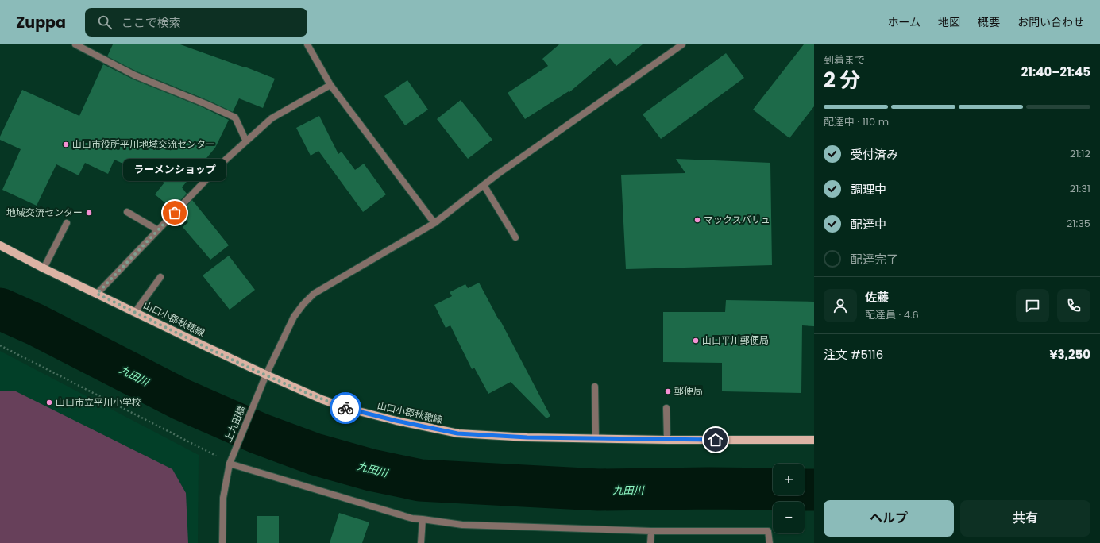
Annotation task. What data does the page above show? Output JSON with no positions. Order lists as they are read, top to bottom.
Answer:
{
  "streets": {
    "main road": ["山口小郡秋穂線"],
    "street": ["上九田橋"]
  },
  "crossings": [
    ["山口小郡秋穂線", "上九田橋"]
  ],
  "water": ["九田川"],
  "places": [
    "山口市役所平川地域交流センター",
    "地域交流センター",
    "ラーメンショップ",
    "マックスバリュ",
    "山口平川郵便局",
    "郵便局",
    "山口市立平川小学校"
  ],
  "page": {
    "header": "Zuppa",
    "search": "ここで検索",
    "nav": [
      "ホーム",
      "地図",
      "概要",
      "お問い合わせ"
    ],
    "heading": ["2 分", "到着まで", "21:40–21:45"],
    "panel": [
      "佐藤",
      "配達員 · 4.6",
      "注文 #5116",
      "¥3,250"
    ],
    "bar": "配達中 · 110 m",
    "list": [
      ["受付済み", "21:12"],
      ["調理中", "21:31"],
      ["配達中", "21:35"],
      "配達完了"
    ],
    "bubble": "ラーメンショップ",
    "map_buttons": ["+", "−"],
    "buttons": ["ヘルプ", "共有"]
  }
}
